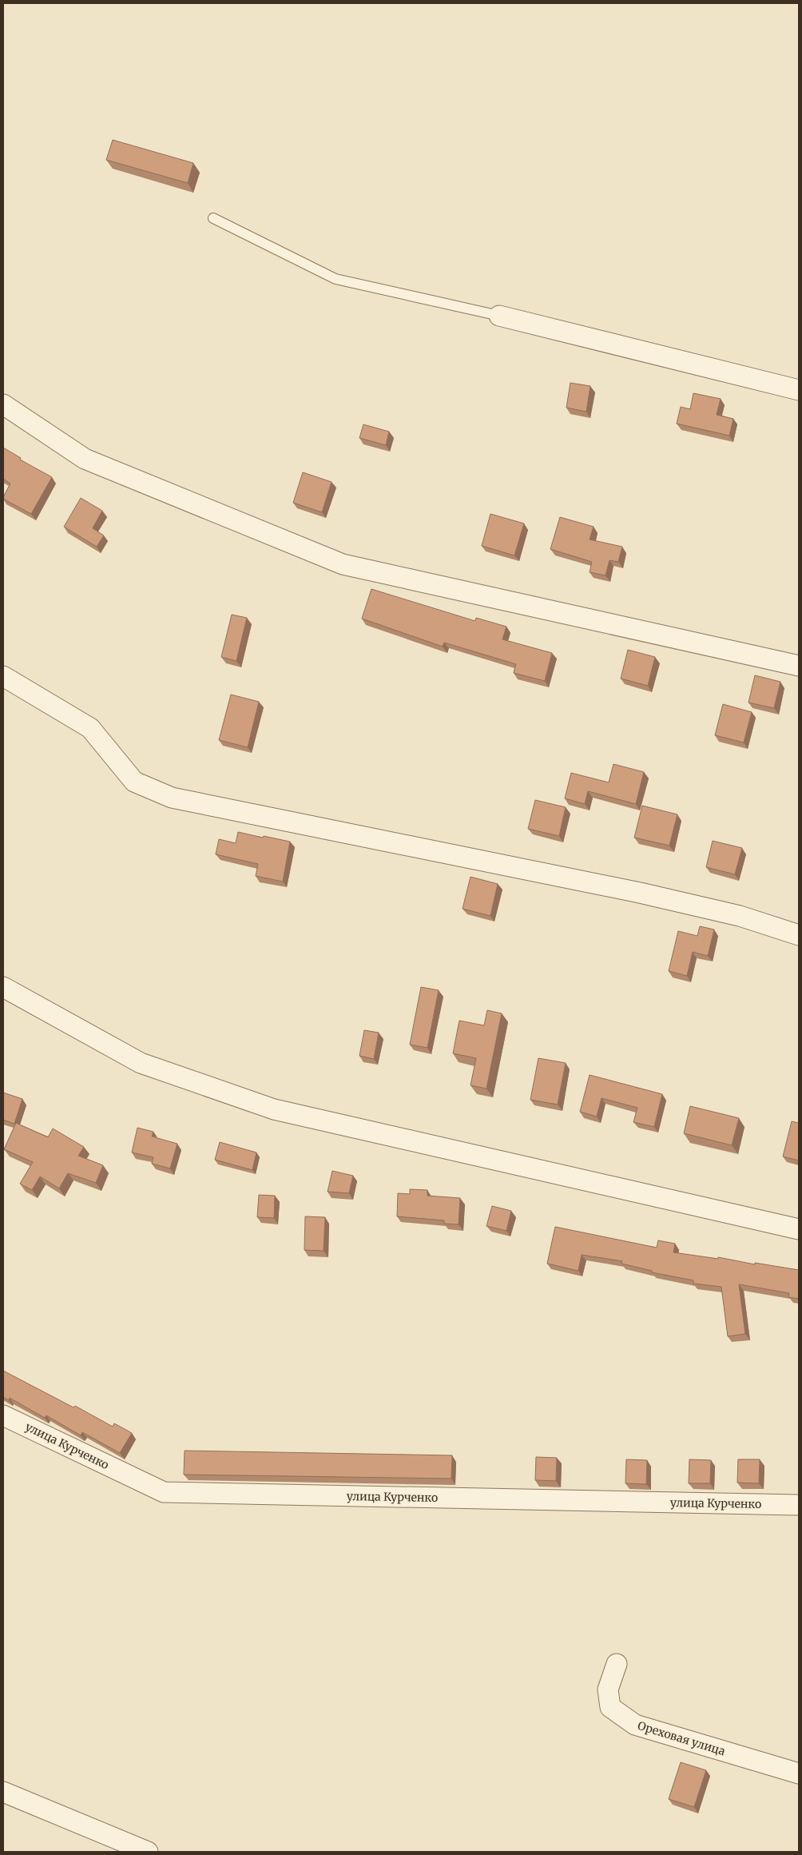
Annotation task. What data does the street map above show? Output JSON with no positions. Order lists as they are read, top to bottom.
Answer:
{
  "streets": {
    "street": ["улица Курченко", "Ореховая улица"]
  }
}
